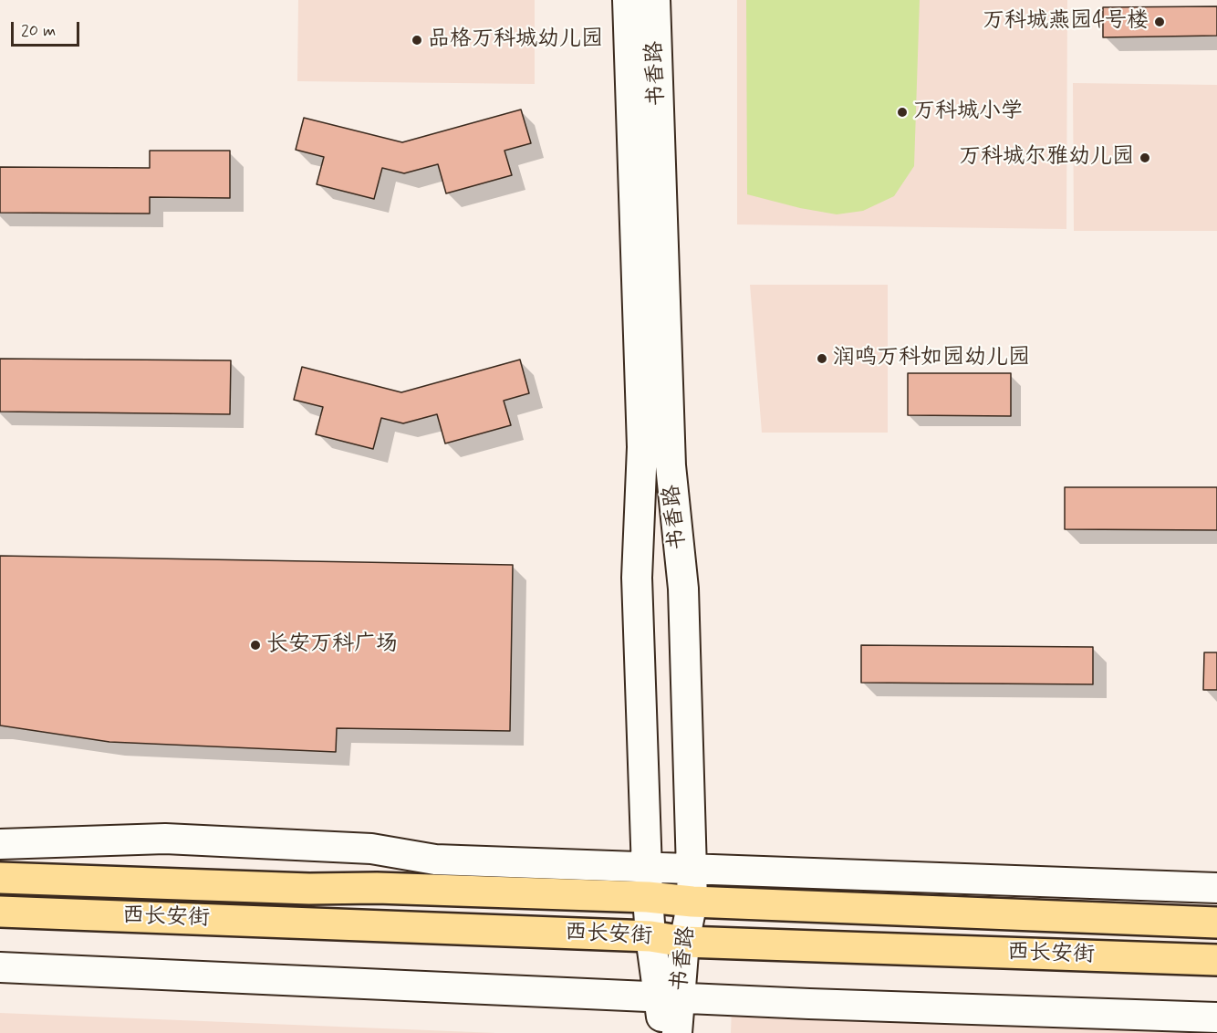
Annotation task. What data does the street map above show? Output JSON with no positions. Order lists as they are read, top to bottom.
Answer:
{
  "streets": {
    "main road": ["书香路", "西长安街"]
  },
  "crossings": [
    ["书香路", "西长安街"]
  ],
  "places": [
    "万科城燕园4号楼",
    "品格万科城幼儿园",
    "万科城小学",
    "万科城尔雅幼儿园",
    "润鸣万科如园幼儿园",
    "长安万科广场"
  ],
  "scale_bar": "20 m"
}
